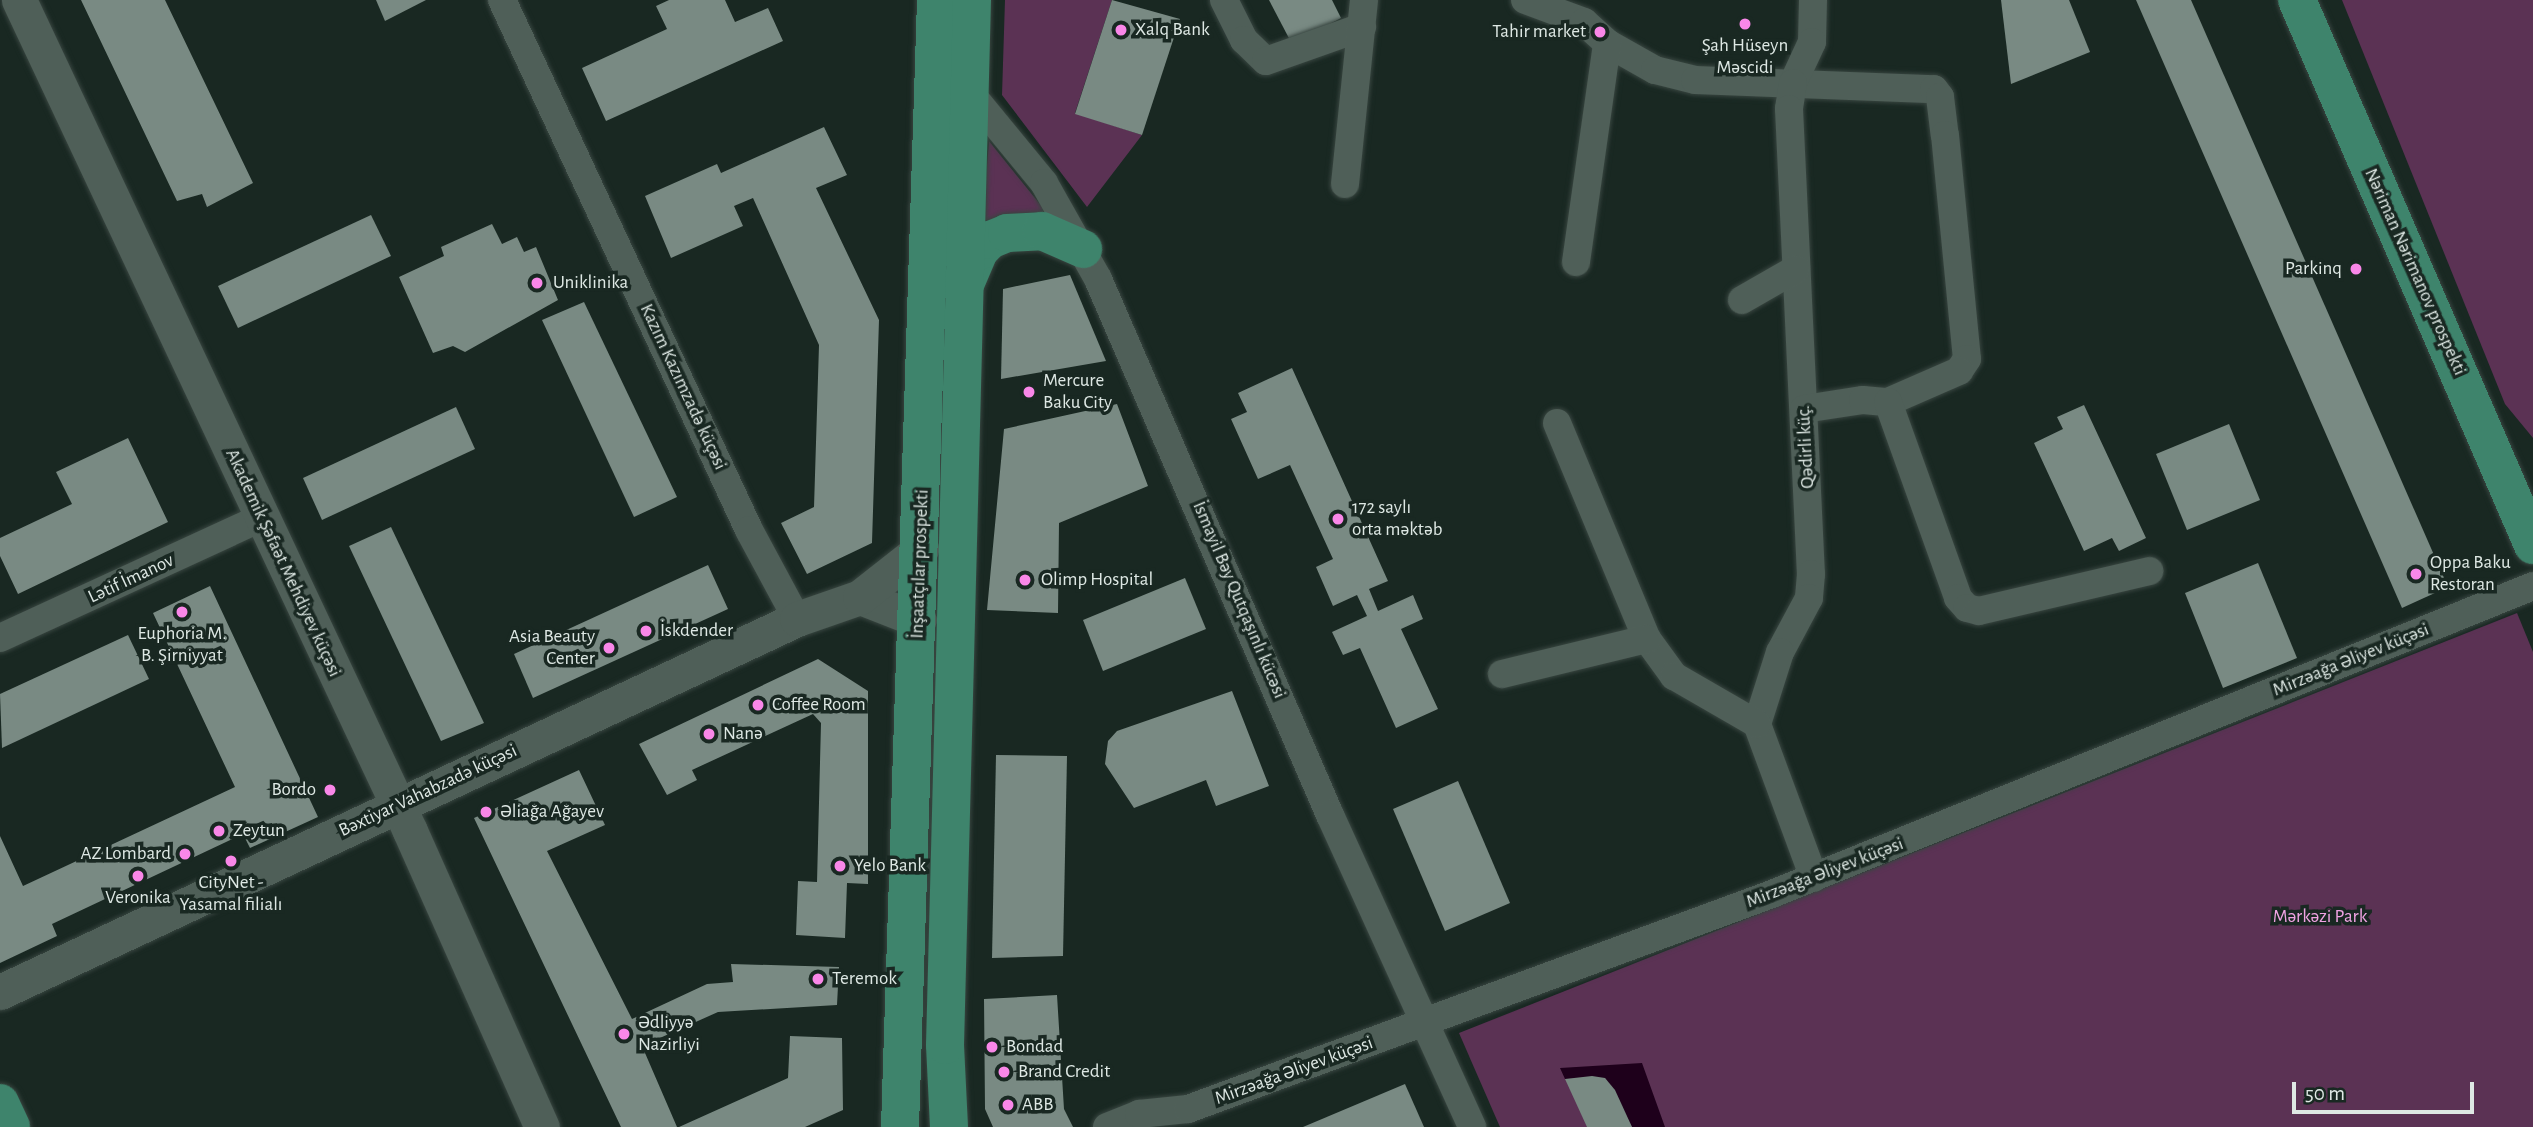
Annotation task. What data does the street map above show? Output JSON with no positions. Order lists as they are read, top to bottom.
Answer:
{
  "streets": {
    "main road": ["Nəriman Nərimanov prospekti", "İnşaatçılar prospekti"],
    "street": [
      "Kazım Kazımzadə küçəsi",
      "Qədirli küç.",
      "Akademik Şəfaət Mehdiyev küçəsi",
      "Lətif İmanov",
      "İsmayil Bəy Qutqaşınlı kücəsi",
      "Mirzəağa Əliyev küçəsi",
      "Bəxtiyar Vahabzadə küçəsi"
    ]
  },
  "crossings": [
    ["Kazım Kazımzadə küçəsi", "Bəxtiyar Vahabzadə küçəsi"],
    ["Akademik Şəfaət Mehdiyev küçəsi", "Lətif İmanov"],
    ["Akademik Şəfaət Mehdiyev küçəsi", "Bəxtiyar Vahabzadə küçəsi"],
    ["İnşaatçılar prospekti", "İsmayil Bəy Qutqaşınlı kücəsi"],
    ["İnşaatçılar prospekti", "Bəxtiyar Vahabzadə küçəsi"],
    ["İsmayil Bəy Qutqaşınlı kücəsi", "Mirzəağa Əliyev küçəsi"]
  ],
  "parks": ["Mərkəzi Park"],
  "places": [
    "Şah Hüseyn Məscidi",
    "Xalq Bank",
    "Tahir market",
    "Parkinq",
    "Uniklinika",
    "Mercure Baku City",
    "172 saylı orta məktəb",
    "Oppa Baku Restoran",
    "Olimp Hospital",
    "Euphoria M. B. Şirniyyat",
    "İskdender",
    "Asia Beauty Center",
    "Coffee Room",
    "Nanə",
    "Bordo",
    "Əliağa Ağayev",
    "Zeytun",
    "AZ Lombard",
    "CityNet - Yasamal filialı",
    "Yelo Bank",
    "Veronika",
    "Teremok",
    "Ədliyyə Nazirliyi",
    "Bondad",
    "Brand Credit",
    "ABB"
  ],
  "scale_bar": "50 m"
}
